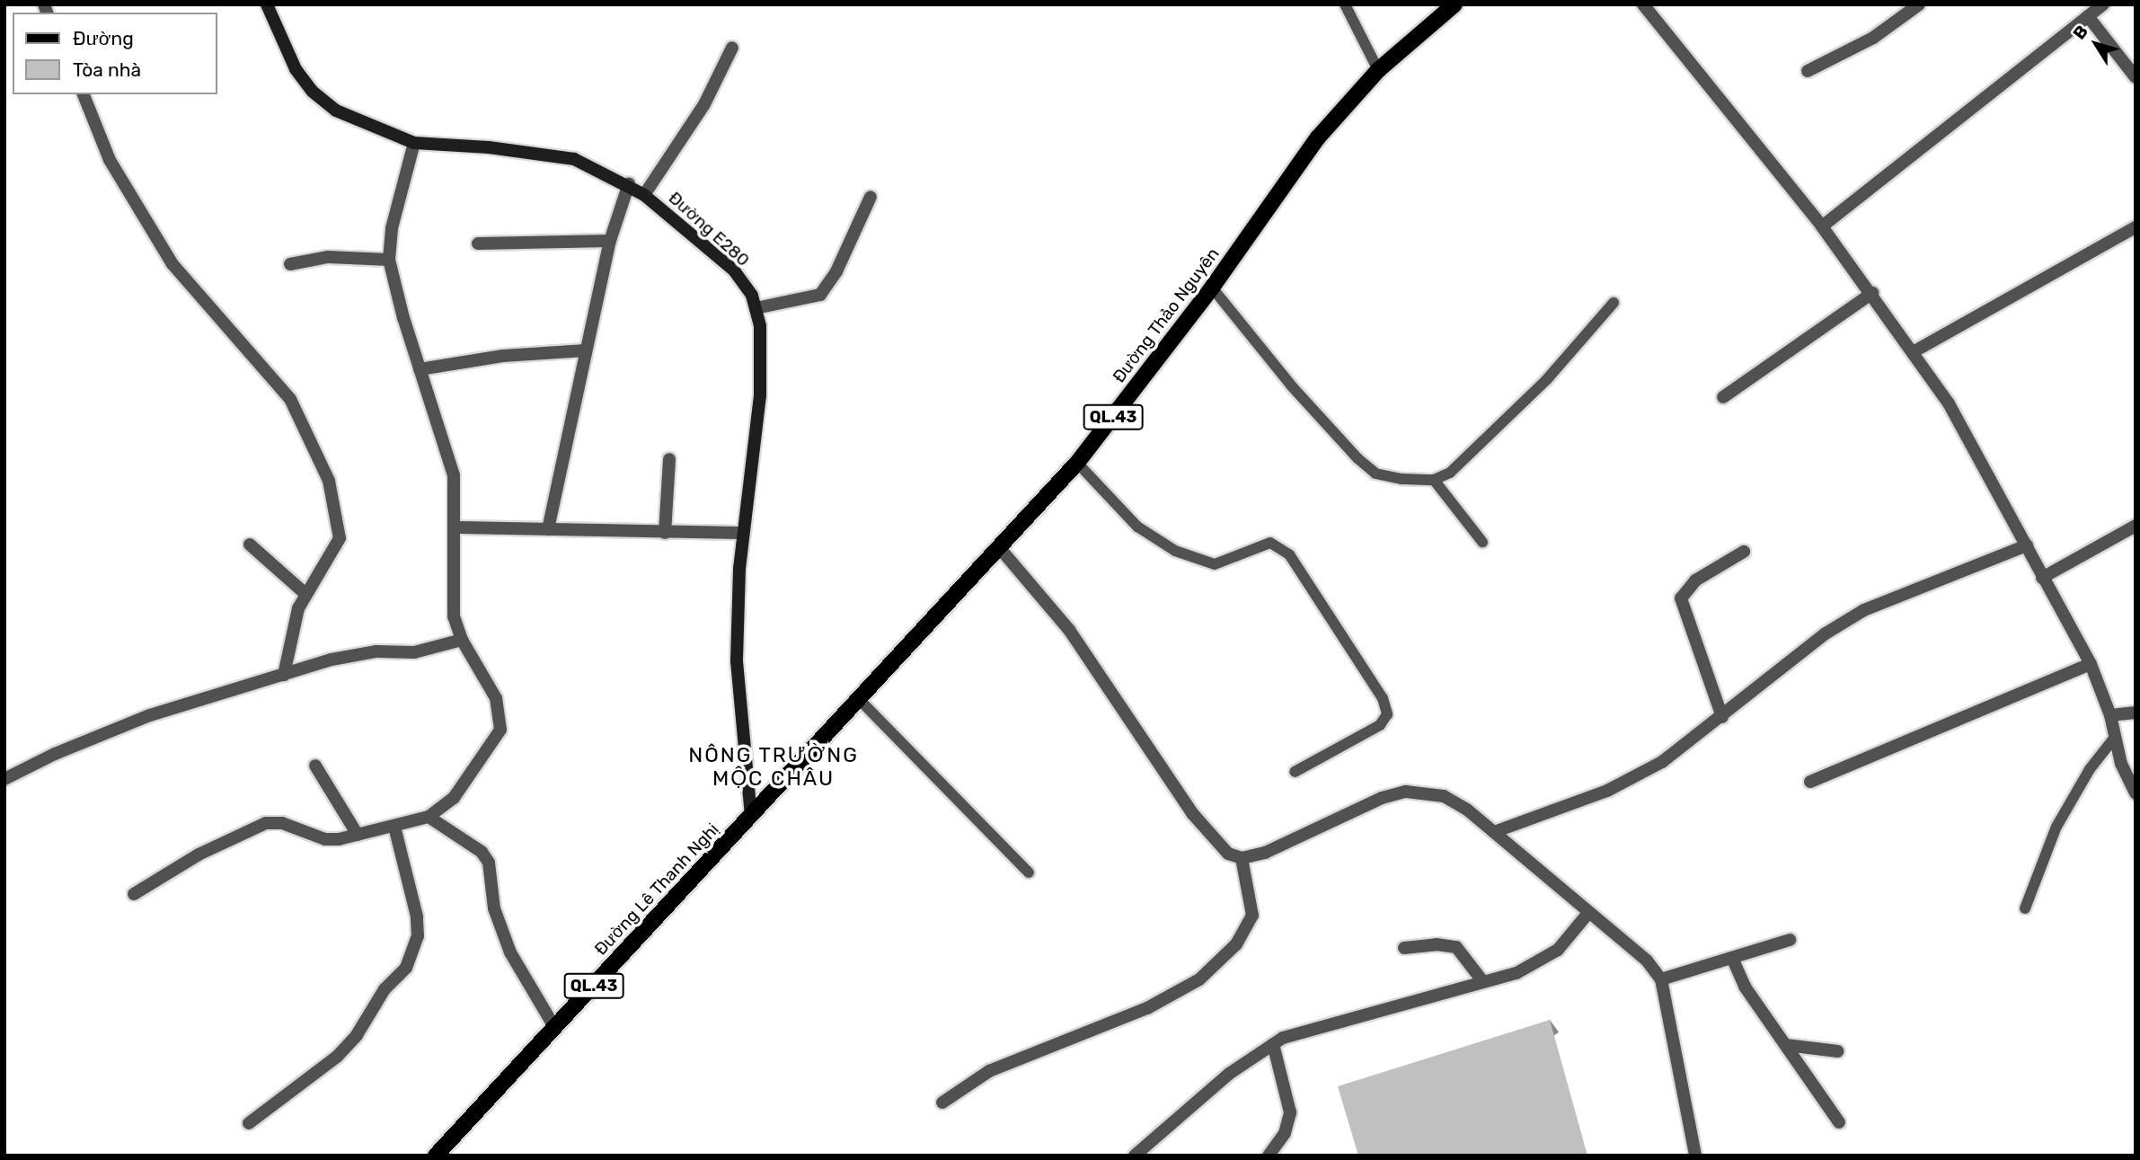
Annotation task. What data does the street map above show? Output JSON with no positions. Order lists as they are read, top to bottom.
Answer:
{
  "streets": {
    "main road": [
      "Đường E280",
      "Đường Thảo Nguyên",
      "QL.43",
      "Đường Lê Thanh Nghị"
    ]
  },
  "crossings": [
    ["Đường E280", "Đường Thảo Nguyên"],
    ["Đường E280", "Đường Lê Thanh Nghị"],
    ["Đường Thảo Nguyên", "Đường Lê Thanh Nghị"]
  ],
  "districts": ["NÔNG TRƯỜNG MỘC CHÂU"],
  "legend": ["Đường", "Tòa nhà"],
  "north": "top left"
}
